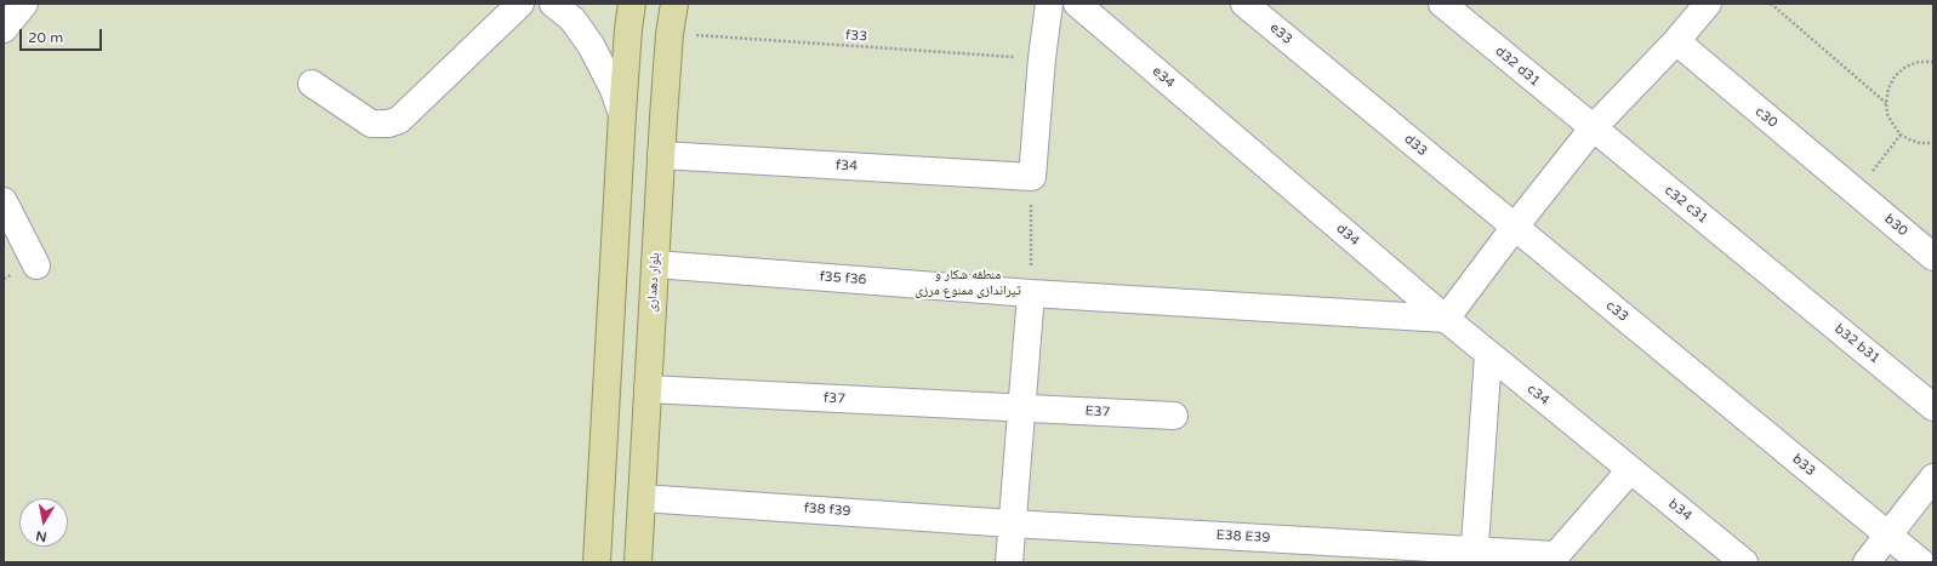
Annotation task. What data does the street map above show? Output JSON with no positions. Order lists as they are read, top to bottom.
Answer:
{
  "streets": {
    "main road": ["بلوار دهداری"],
    "street": [
      "e33",
      "d32 d31",
      "e34",
      "c30",
      "d33",
      "f34",
      "c32 c31",
      "b30",
      "d34",
      "f35 f36",
      "c33",
      "b32 b31",
      "c34",
      "f37",
      "E37",
      "b33",
      "f38 f39",
      "b34",
      "E38 E39"
    ],
    "path": ["f33"]
  },
  "crossings": [
    ["e33", "d33"],
    ["f33", "بلوار دهداری"],
    ["d32 d31", "c32 c31"],
    ["e34", "d34"],
    ["c30", "b30"],
    ["d33", "c33"],
    ["f34", "بلوار دهداری"],
    ["c32 c31", "b32 b31"],
    ["d34", "f35 f36"],
    ["d34", "c34"],
    ["f35 f36", "بلوار دهداری"],
    ["f35 f36", "c34"],
    ["بلوار دهداری", "f37"],
    ["بلوار دهداری", "f38 f39"],
    ["c33", "b33"],
    ["c34", "b34"],
    ["c34", "E38 E39"],
    ["f37", "E37"],
    ["f38 f39", "E38 E39"],
    ["b34", "E38 E39"]
  ],
  "parks": ["منطقه شکار و تیراندازی ممنوع مرزی"],
  "scale_bar": "20 m",
  "north": "bottom"
}
